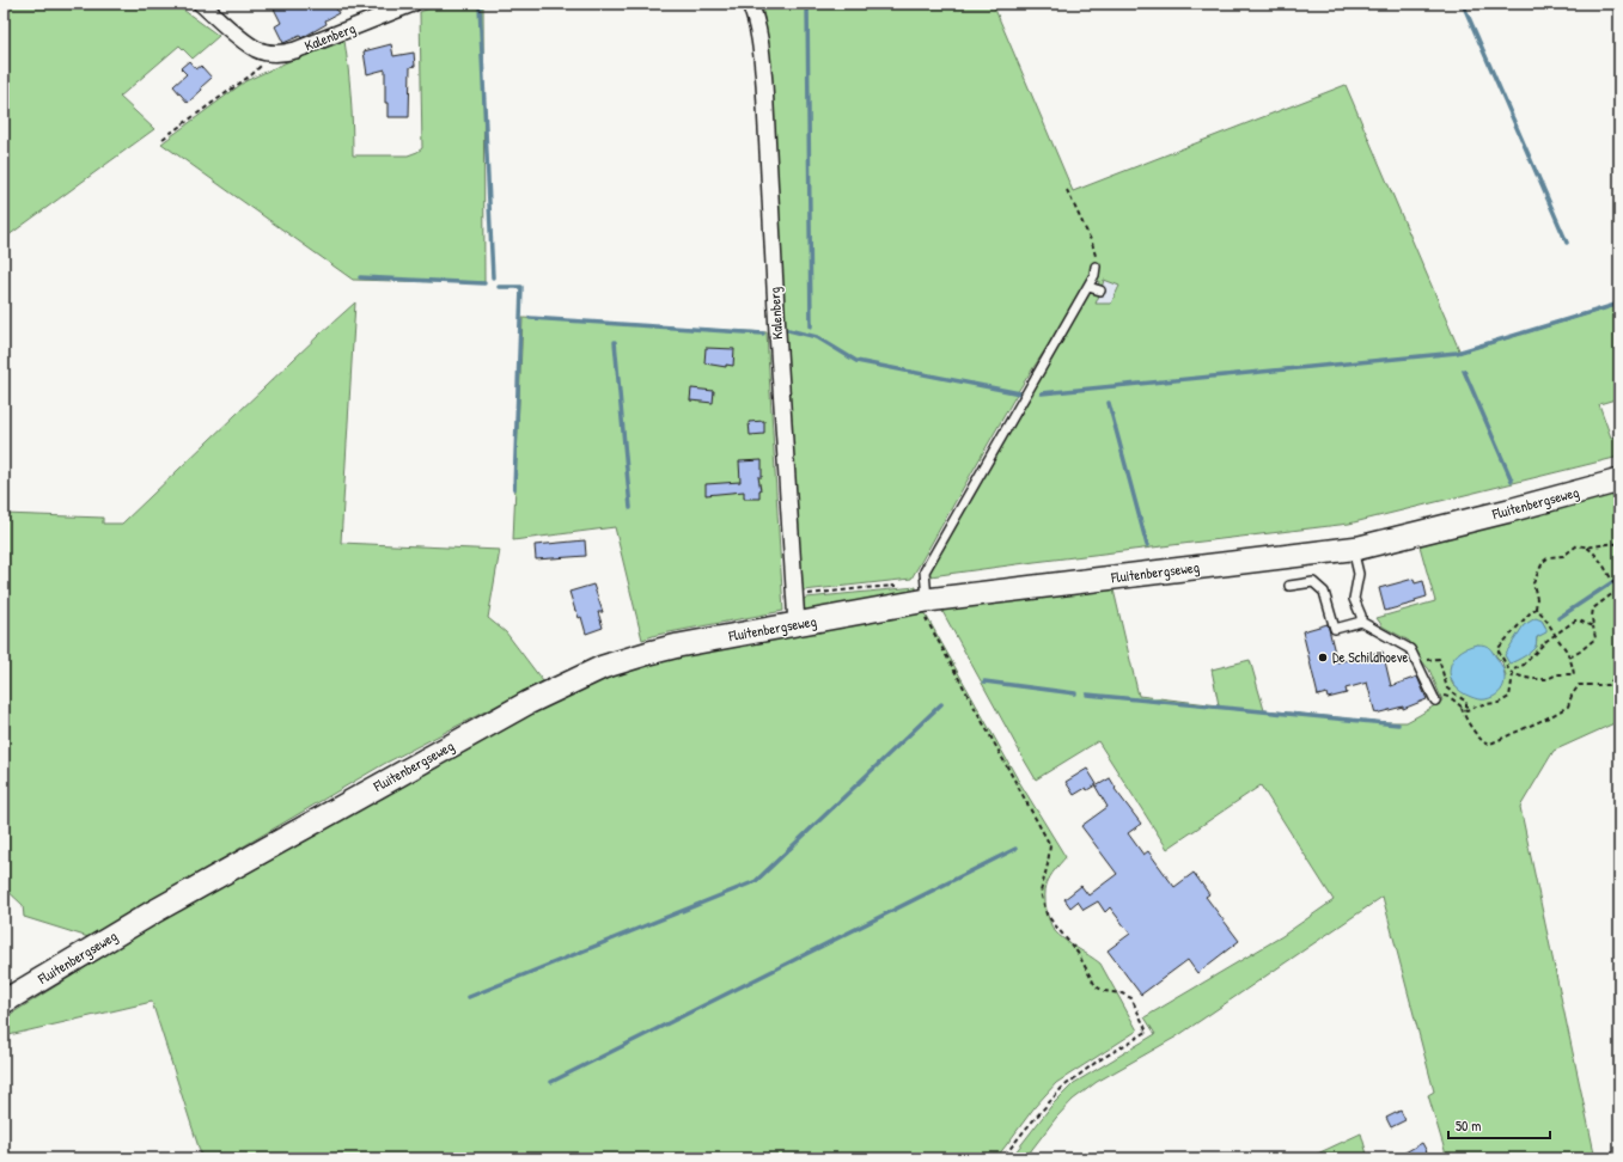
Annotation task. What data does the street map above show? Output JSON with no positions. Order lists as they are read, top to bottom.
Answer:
{
  "streets": {
    "street": ["Kalenberg", "Fluitenbergseweg"]
  },
  "crossings": [
    ["Kalenberg", "Fluitenbergseweg"]
  ],
  "places": ["De Schildhoeve"],
  "scale_bar": "50 m"
}
